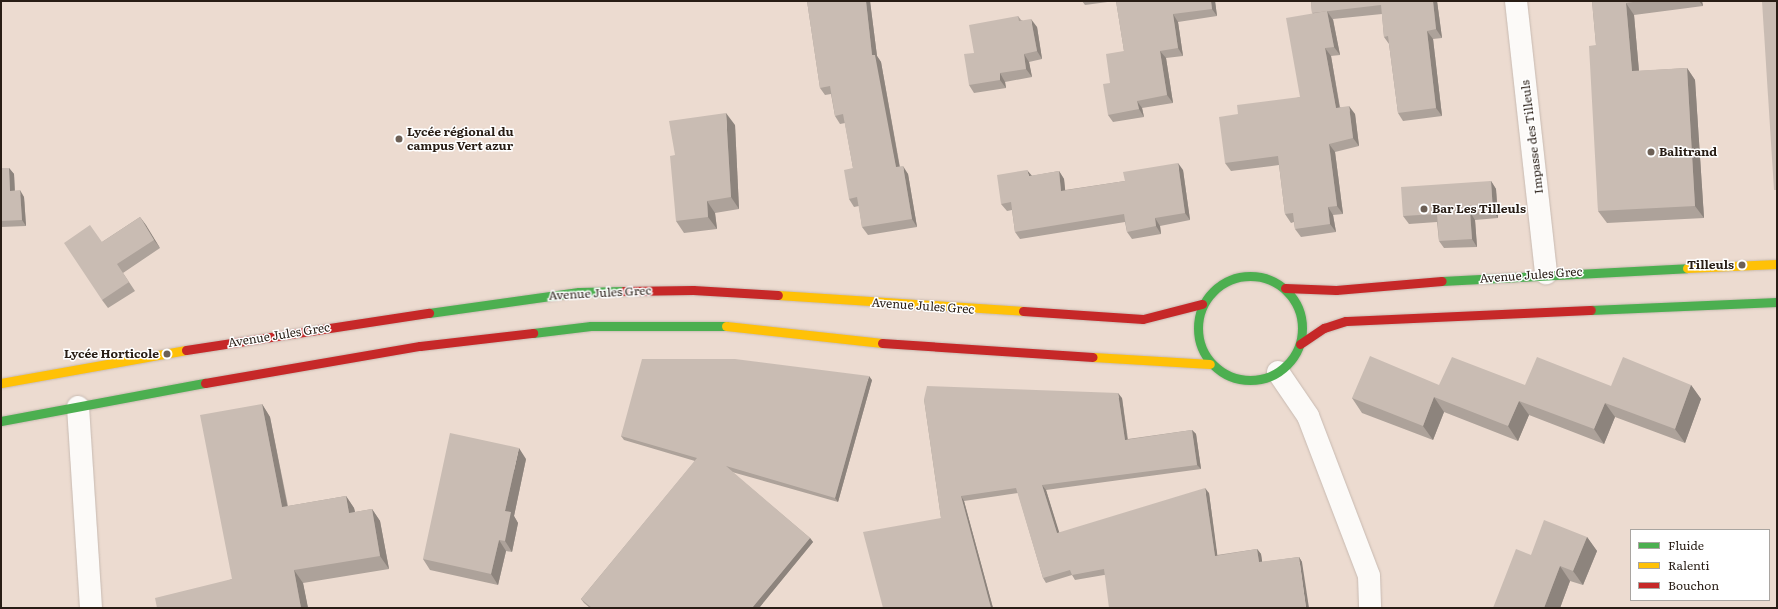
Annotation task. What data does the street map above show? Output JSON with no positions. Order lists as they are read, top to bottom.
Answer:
{
  "streets": {
    "street": ["Impasse des Tilleuls", "Avenue Jules Grec"]
  },
  "crossings": [
    ["Impasse des Tilleuls", "Avenue Jules Grec"]
  ],
  "places": [
    "Lycée régional du campus Vert azur",
    "Balitrand",
    "Bar Les Tilleuls",
    "Tilleuls",
    "Lycée Horticole"
  ],
  "legend": ["Fluide", "Ralenti", "Bouchon"]
}
